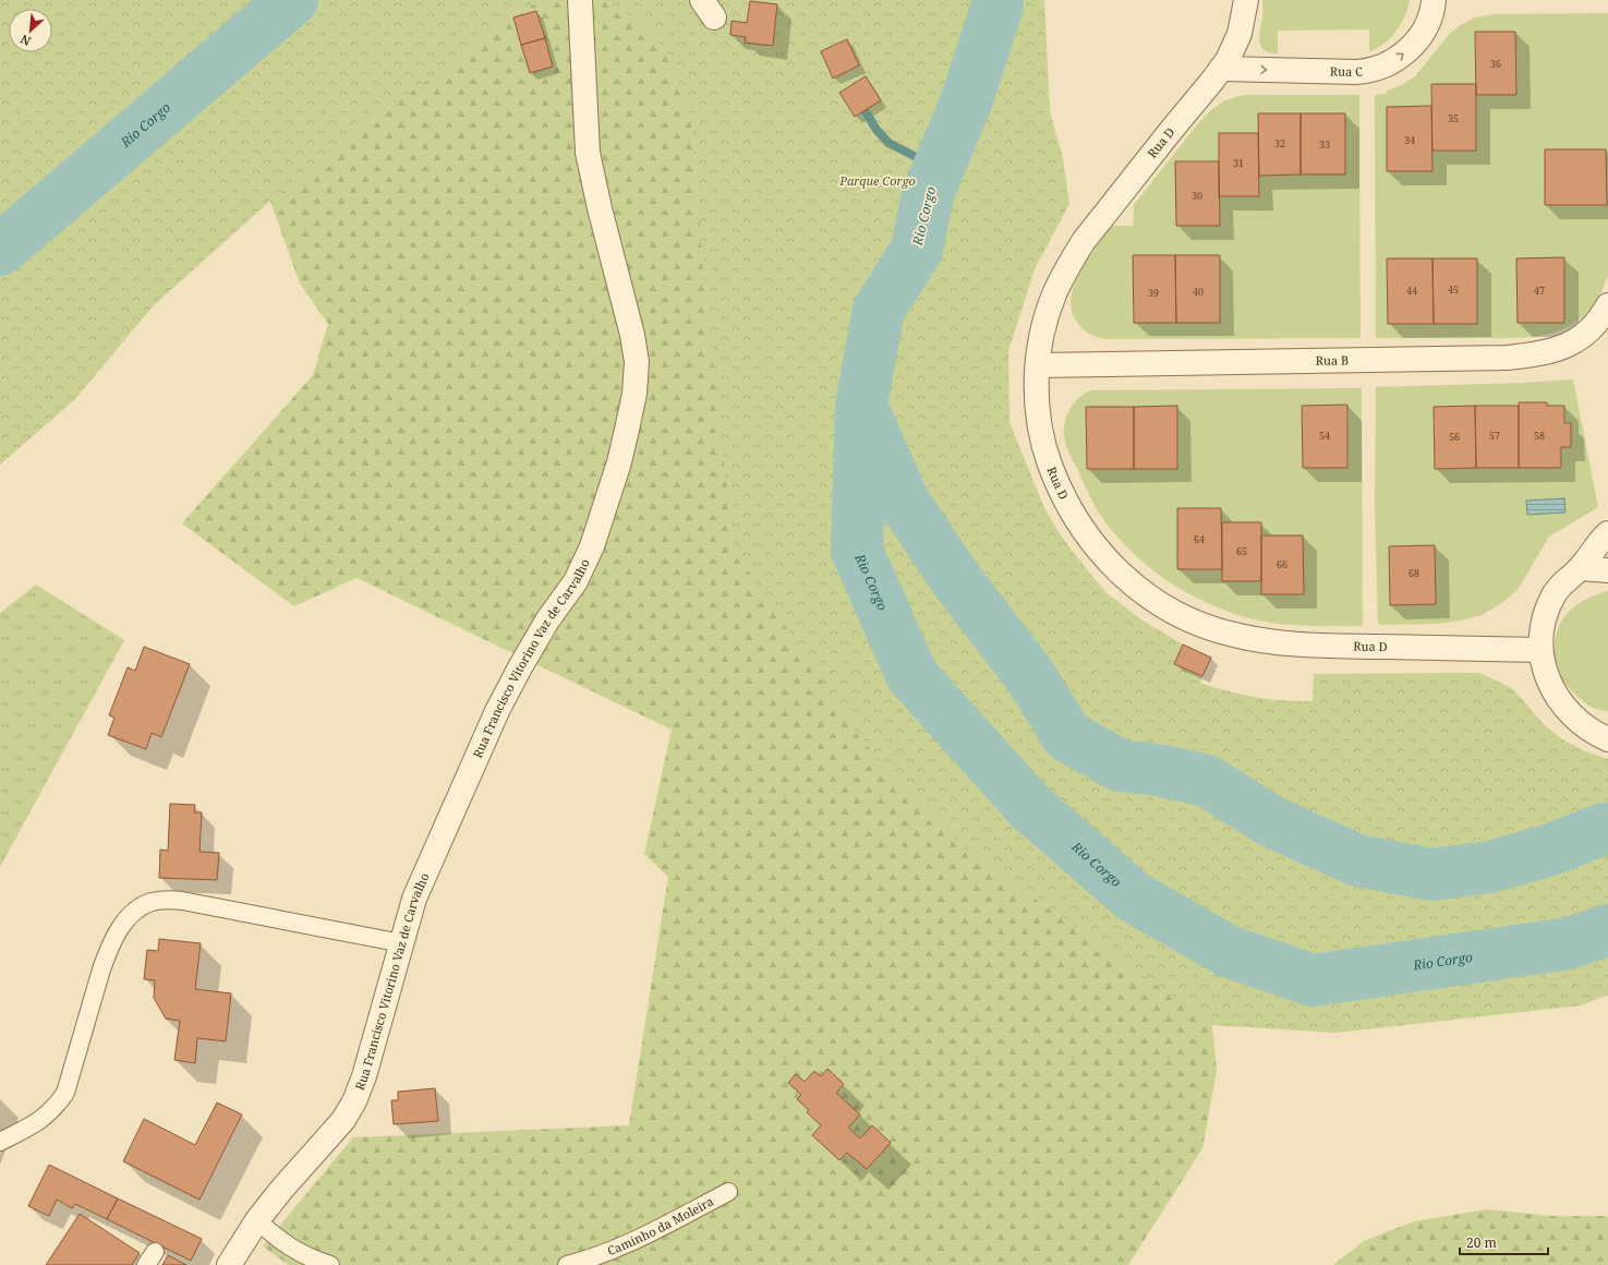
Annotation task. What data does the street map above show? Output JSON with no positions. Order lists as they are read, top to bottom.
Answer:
{
  "streets": {
    "street": [
      "Rua C",
      "Rua D",
      "Rua B",
      "Rua Francisco Vitorino Vaz de Carvalho"
    ],
    "lane": ["Caminho da Moleira"]
  },
  "crossings": [
    ["Rua C", "Rua D"],
    ["Rua D", "Rua B"]
  ],
  "one_way": ["Rua C"],
  "water": ["Rio Corgo"],
  "parks": ["Parque Corgo"],
  "house_numbers": [
    "36",
    "35",
    "34",
    "32",
    "33",
    "31",
    "30",
    "45",
    "44",
    "47",
    "40",
    "39",
    "54",
    "57",
    "58",
    "56",
    "64",
    "65",
    "66",
    "68"
  ],
  "scale_bar": "20 m",
  "north": "bottom left"
}
